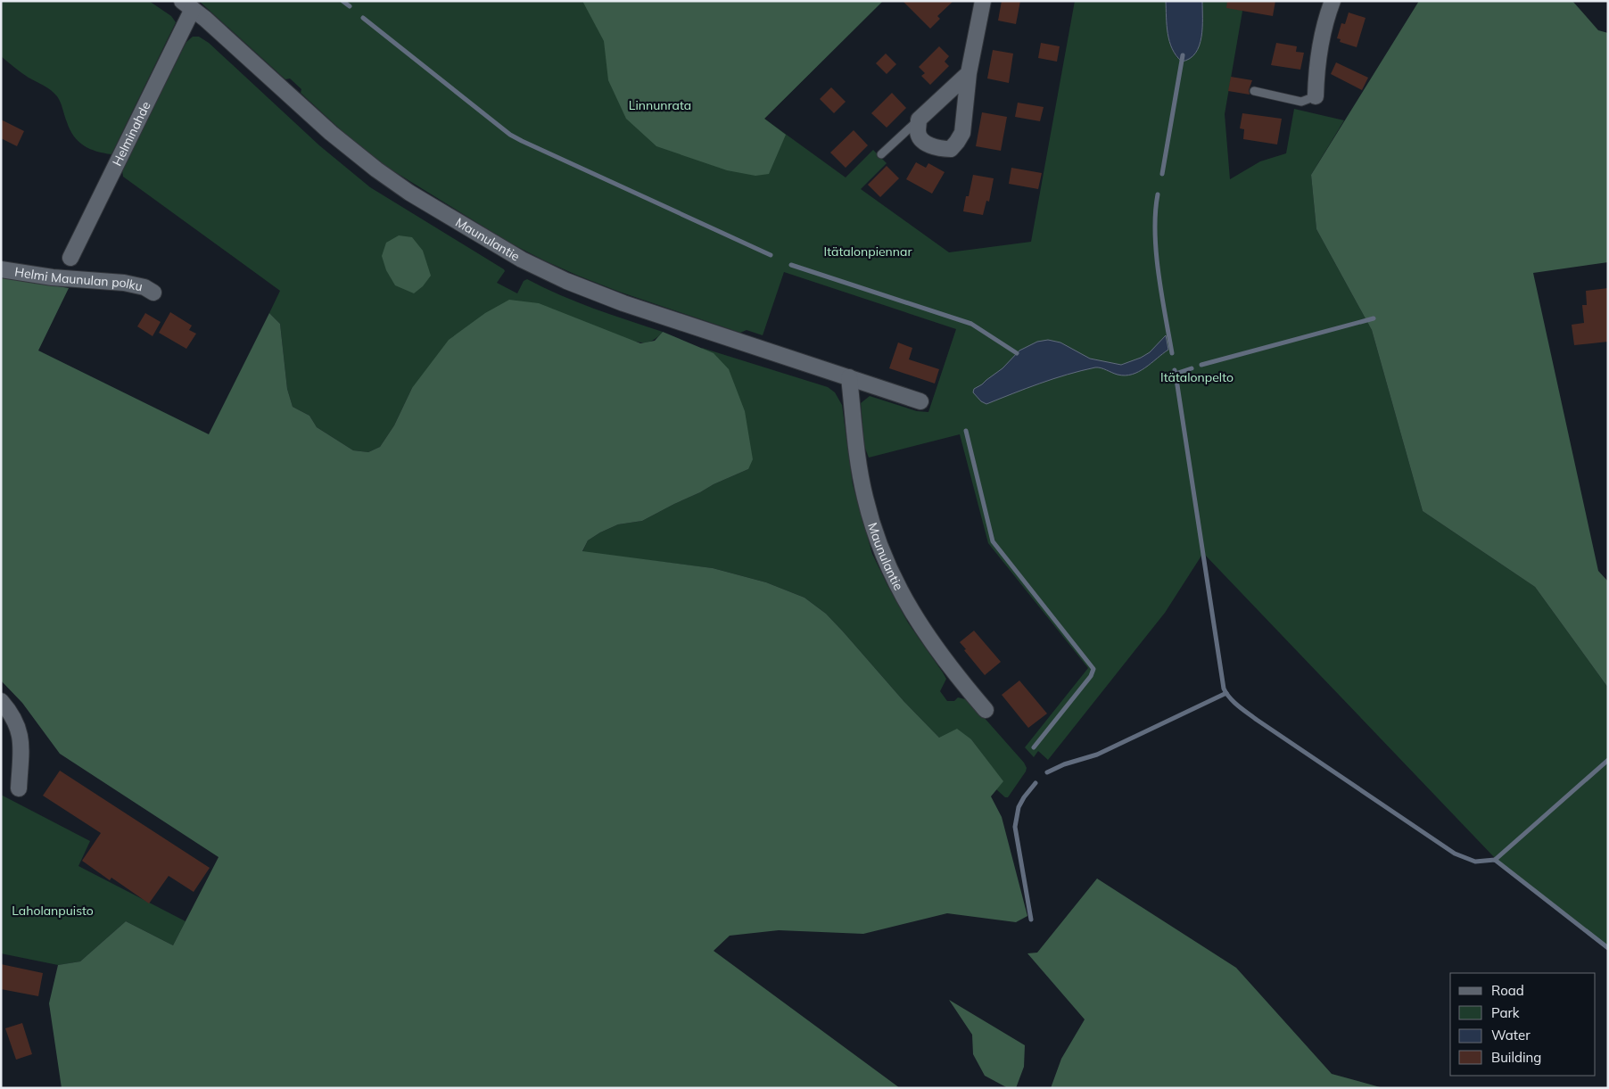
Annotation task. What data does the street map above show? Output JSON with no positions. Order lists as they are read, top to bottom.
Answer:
{
  "streets": {
    "street": ["Helminahde", "Maunulantie", "Helmi Maunulan polku"]
  },
  "crossings": [
    ["Helminahde", "Maunulantie"]
  ],
  "parks": [
    "Linnunrata",
    "Itätalonpiennar",
    "Itätalonpelto",
    "Laholanpuisto"
  ],
  "legend": [
    "Road",
    "Park",
    "Water",
    "Building"
  ]
}
